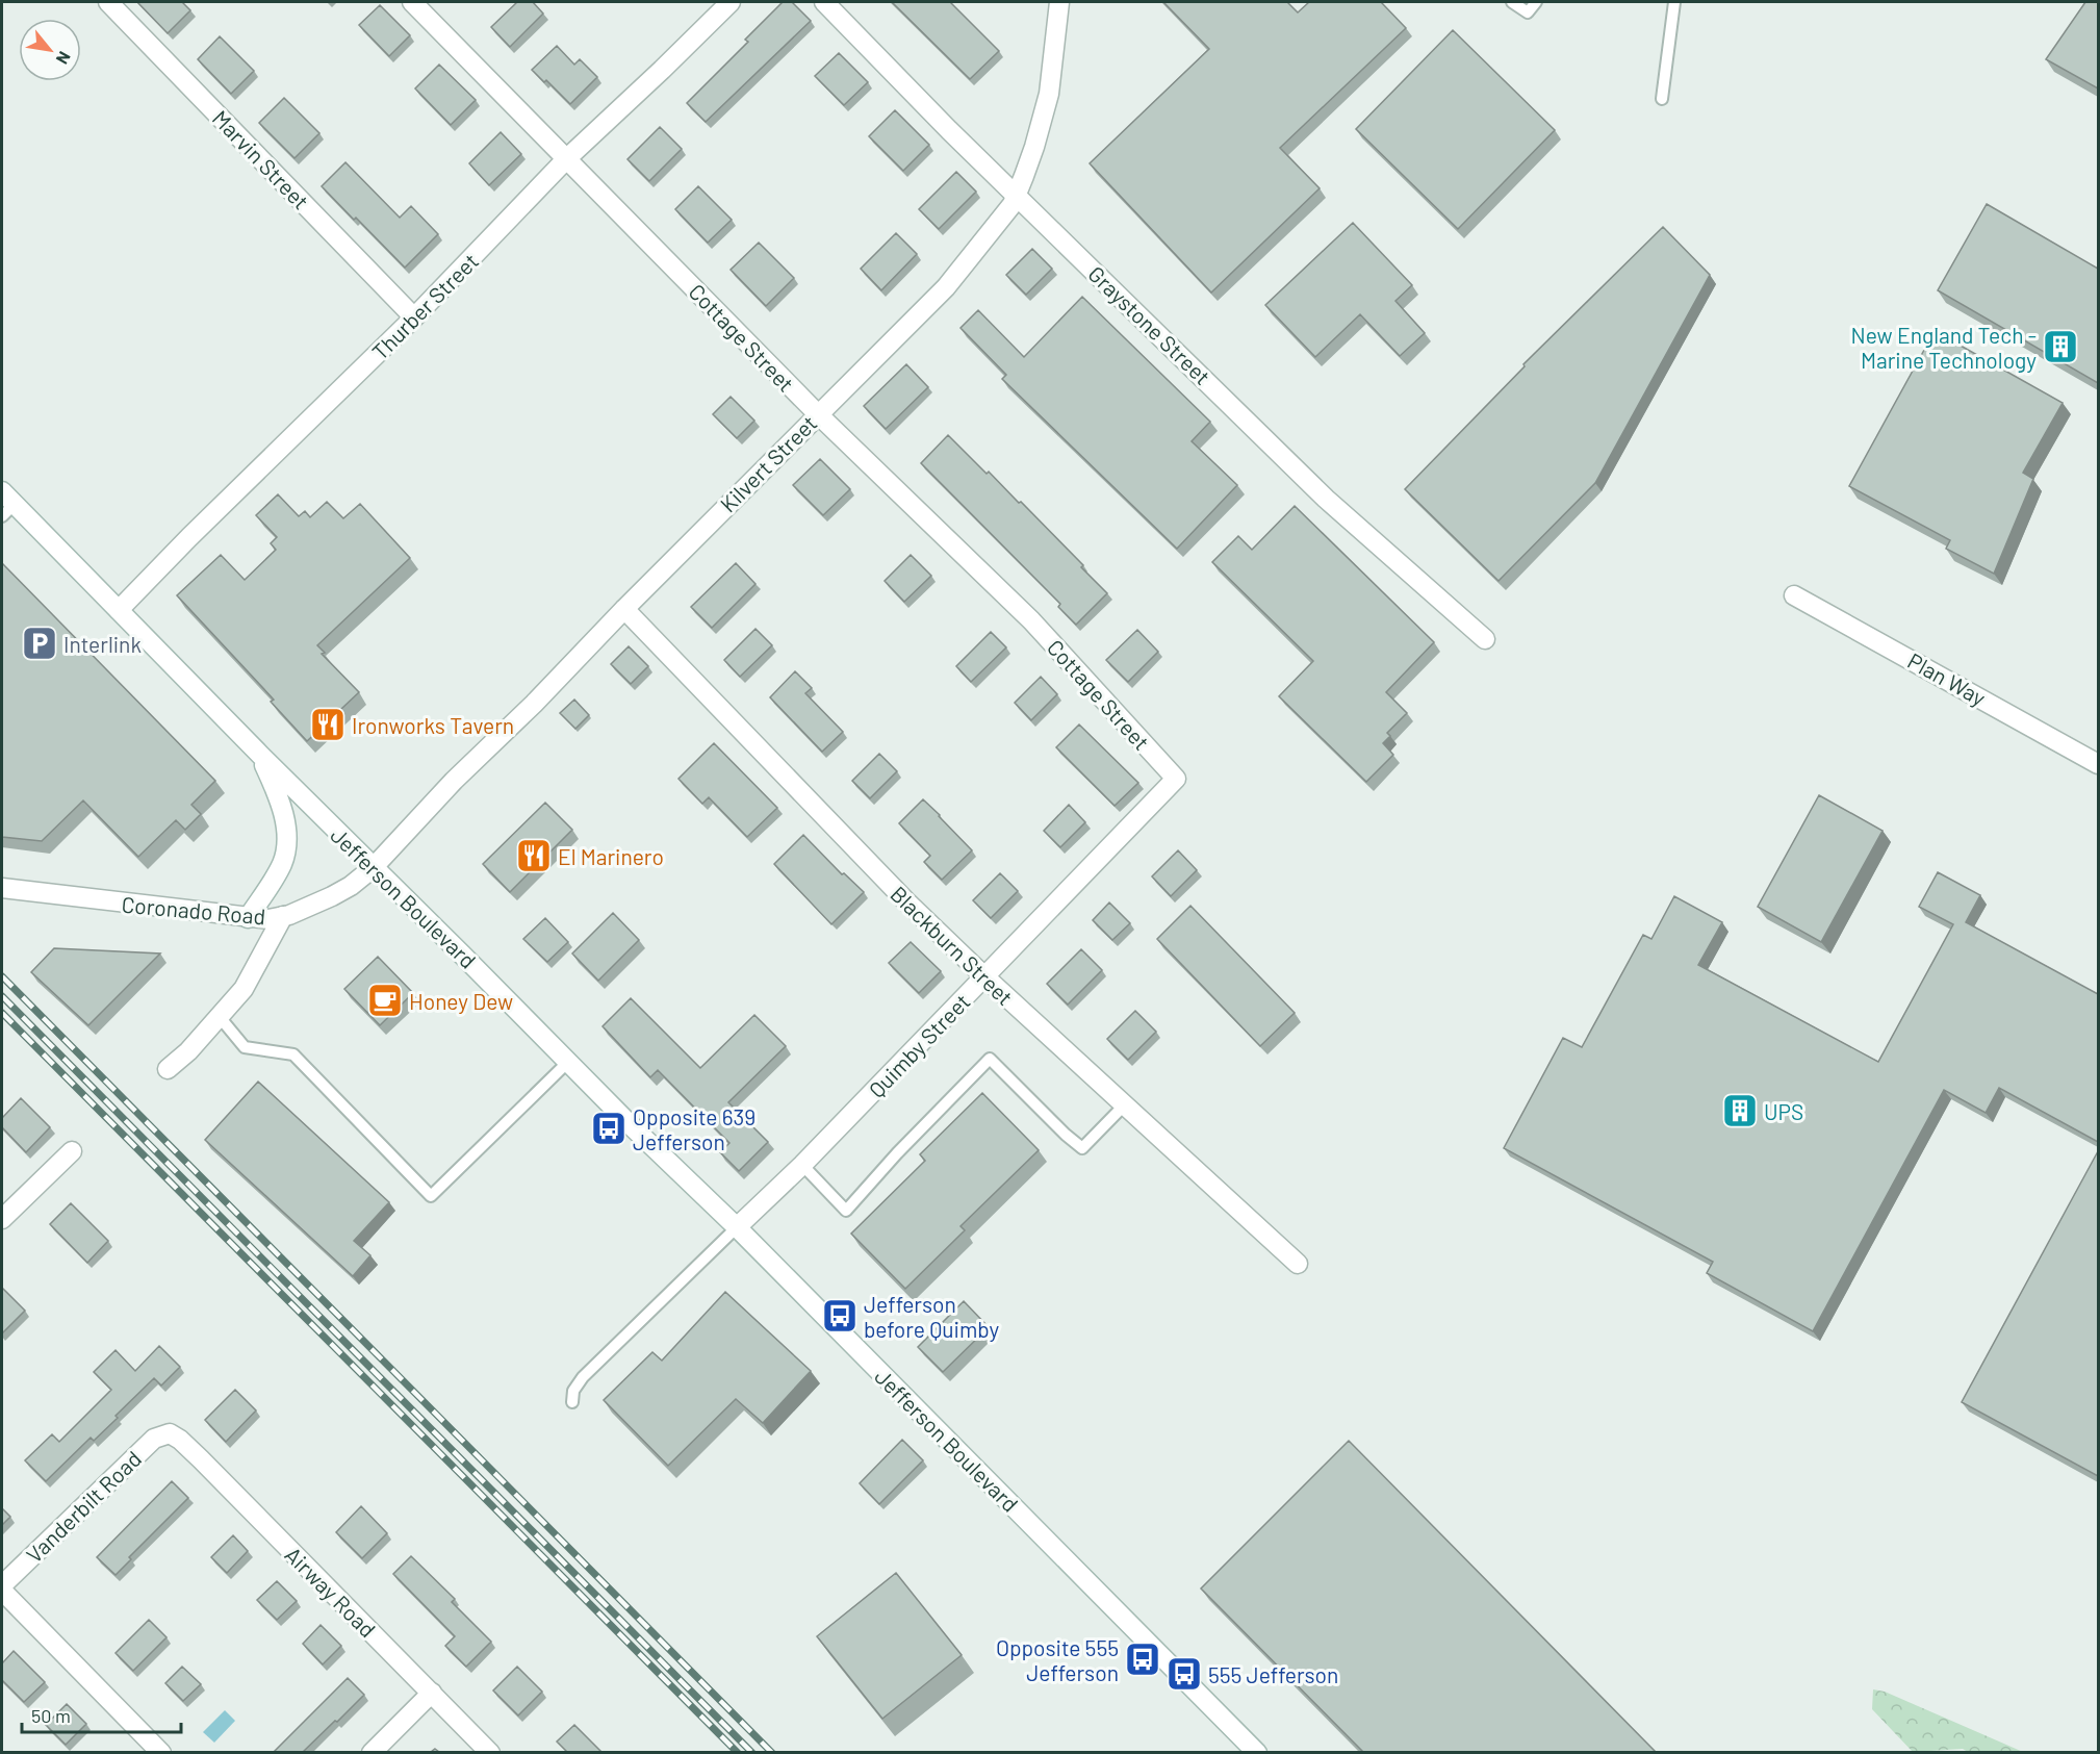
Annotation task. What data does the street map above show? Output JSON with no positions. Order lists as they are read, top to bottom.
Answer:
{
  "streets": {
    "street": [
      "Marvin Street",
      "Thurber Street",
      "Graystone Street",
      "Cottage Street",
      "Kilvert Street",
      "Plan Way",
      "Jefferson Boulevard",
      "Coronado Road",
      "Blackburn Street",
      "Quimby Street",
      "Vanderbilt Road",
      "Airway Road"
    ]
  },
  "crossings": [
    ["Marvin Street", "Thurber Street"],
    ["Thurber Street", "Cottage Street"],
    ["Thurber Street", "Jefferson Boulevard"],
    ["Graystone Street", "Kilvert Street"],
    ["Cottage Street", "Kilvert Street"],
    ["Cottage Street", "Quimby Street"],
    ["Kilvert Street", "Jefferson Boulevard"],
    ["Kilvert Street", "Coronado Road"],
    ["Kilvert Street", "Blackburn Street"],
    ["Jefferson Boulevard", "Coronado Road"],
    ["Jefferson Boulevard", "Quimby Street"],
    ["Blackburn Street", "Quimby Street"],
    ["Vanderbilt Road", "Airway Road"]
  ],
  "places": {
    "building": ["New England Tech - Marine Technology", "UPS"],
    "parking": ["Interlink"],
    "restaurant": ["Ironworks Tavern", "El Marinero"],
    "cafe": ["Honey Dew"],
    "bus stop": [
      "Opposite 639 Jefferson",
      "Jefferson before Quimby",
      "Opposite 555 Jefferson",
      "555 Jefferson"
    ]
  },
  "scale_bar": "50 m",
  "north": "bottom right"
}
